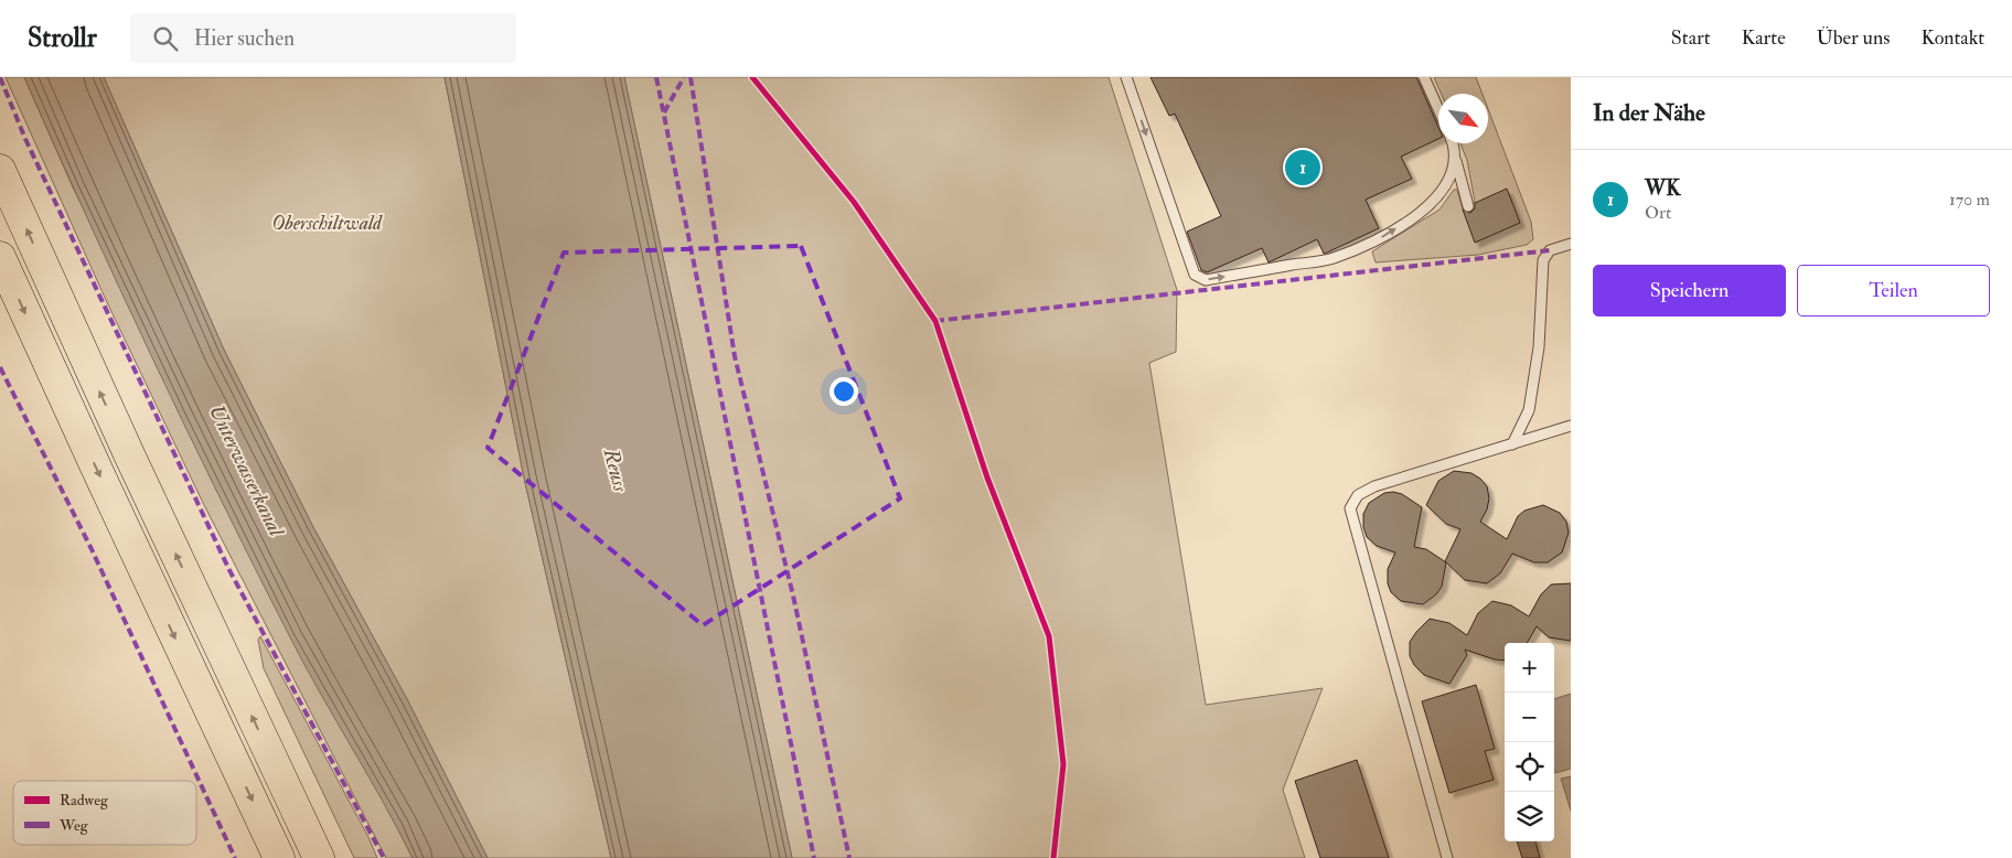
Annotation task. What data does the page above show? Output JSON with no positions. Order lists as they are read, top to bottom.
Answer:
{
  "water": ["Unterwasserkanal", "Reuss"],
  "parks": ["Oberschiltwald"],
  "legend": ["Radweg", "Weg"],
  "north": "bottom right",
  "page": {
    "header": "Strollr",
    "search": "Hier suchen",
    "nav": [
      "Start",
      "Karte",
      "Über uns",
      "Kontakt"
    ],
    "heading": "In der Nähe",
    "pins": "1",
    "list": [
      {
        "mark": "1",
        "name": "WK",
        "note": "Ort",
        "value": "170 m"
      }
    ],
    "buttons": ["Speichern", "Teilen"],
    "map_buttons": ["+", "−"]
  }
}
